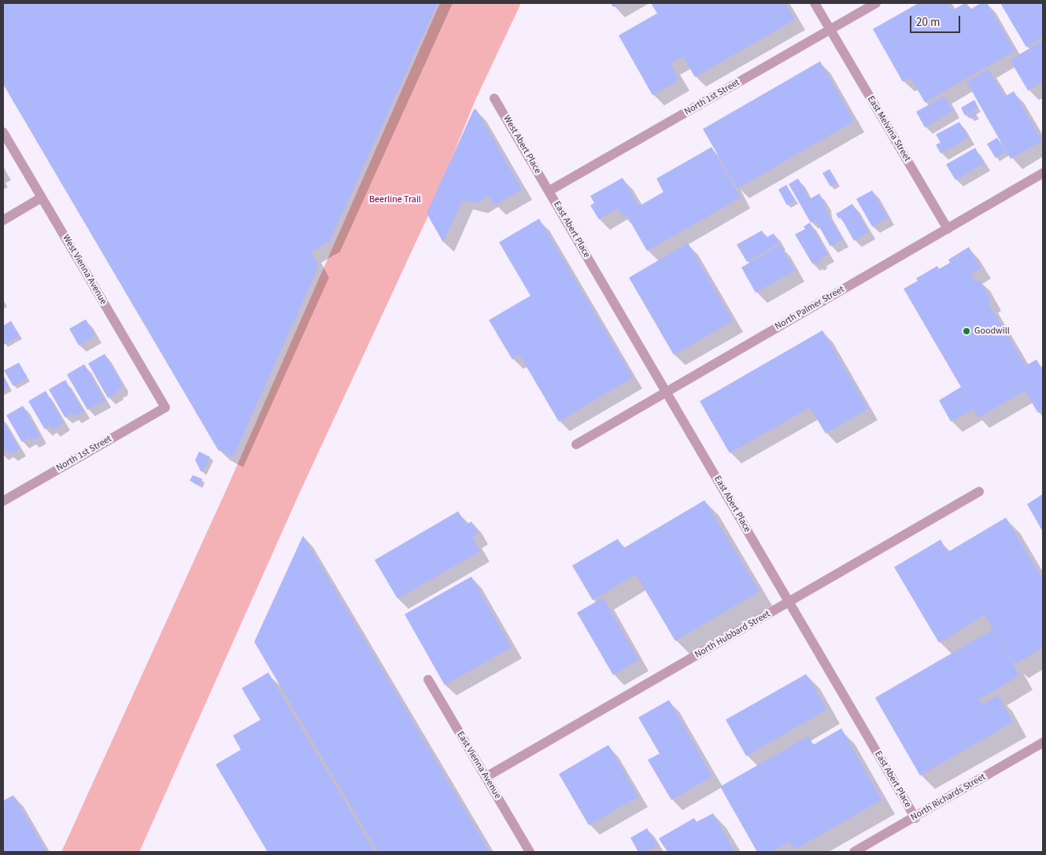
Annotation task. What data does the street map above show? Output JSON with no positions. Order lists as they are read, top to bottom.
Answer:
{
  "streets": {
    "street": [
      "North 1st Street",
      "East Melvina Street",
      "West Abert Place",
      "East Abert Place",
      "West Vienna Avenue",
      "North Palmer Street",
      "North Hubbard Street",
      "East Vienna Avenue",
      "North Richards Street"
    ]
  },
  "crossings": [
    ["North 1st Street", "East Melvina Street"],
    ["North 1st Street", "West Abert Place"],
    ["North 1st Street", "East Abert Place"],
    ["North 1st Street", "West Vienna Avenue"],
    ["East Melvina Street", "North Palmer Street"],
    ["West Abert Place", "East Abert Place"],
    ["East Abert Place", "North Palmer Street"],
    ["East Abert Place", "North Hubbard Street"],
    ["East Abert Place", "North Richards Street"],
    ["North Hubbard Street", "East Vienna Avenue"]
  ],
  "parks": ["Beerline Trail"],
  "places": ["Goodwill"],
  "scale_bar": "20 m"
}
